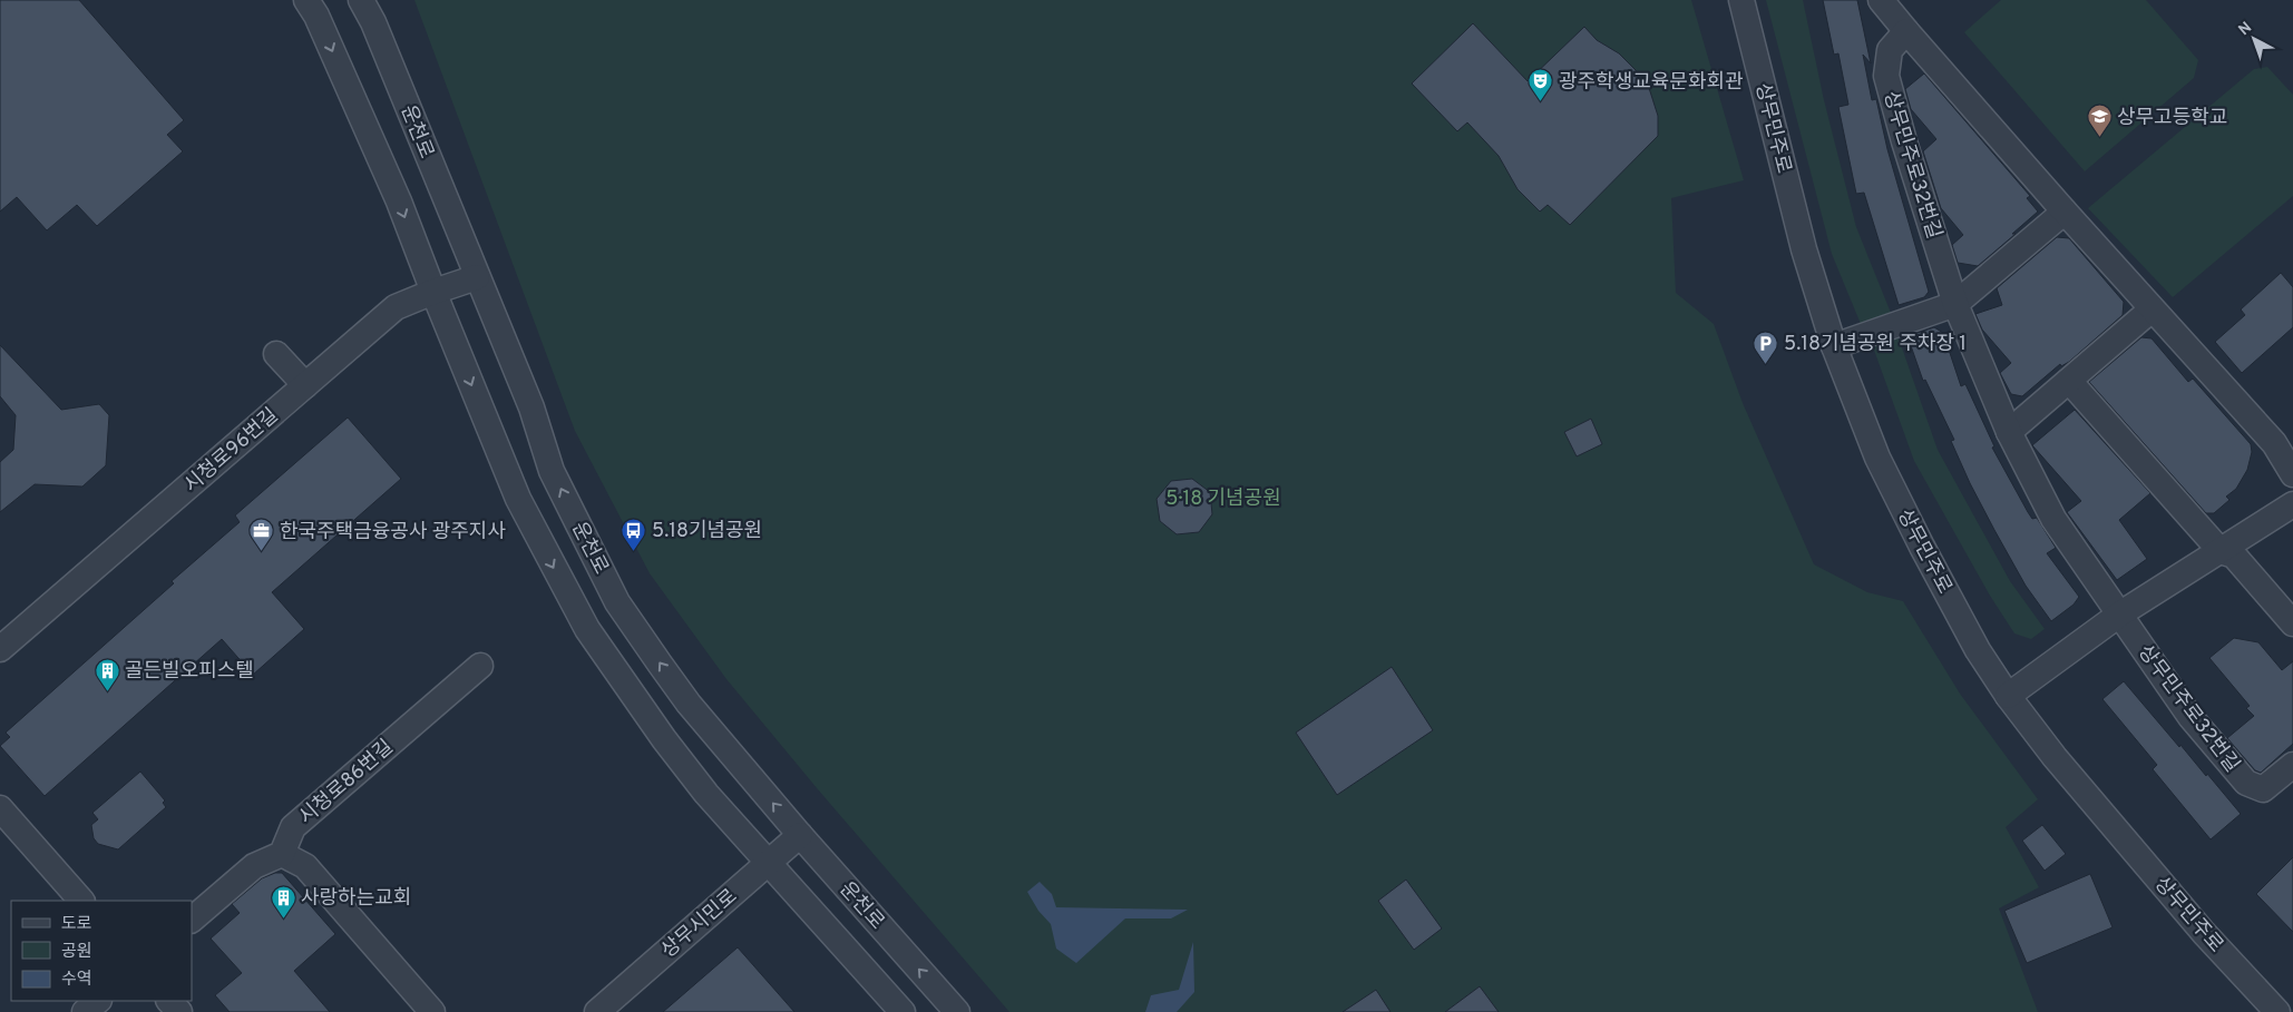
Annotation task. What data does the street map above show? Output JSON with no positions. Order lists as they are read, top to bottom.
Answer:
{
  "streets": {
    "street": [
      "상무민주로",
      "운천로",
      "상무민주로32번길",
      "시청로96번길",
      "시청로86번길",
      "상무시민로"
    ]
  },
  "crossings": [
    ["운천로", "시청로96번길"],
    ["운천로", "상무시민로"]
  ],
  "parks": ["5·18 기념공원"],
  "places": {
    "theatre": ["광주학생교육문화회관"],
    "school or university": ["상무고등학교"],
    "parking": ["5.18기념공원 주차장 1"],
    "bus stop": ["5.18기념공원"],
    "office": ["한국주택금융공사 광주지사"],
    "building": ["골든빌오피스텔", "사랑하는교회"]
  },
  "legend": ["도로", "공원", "수역"],
  "north": "top left"
}
